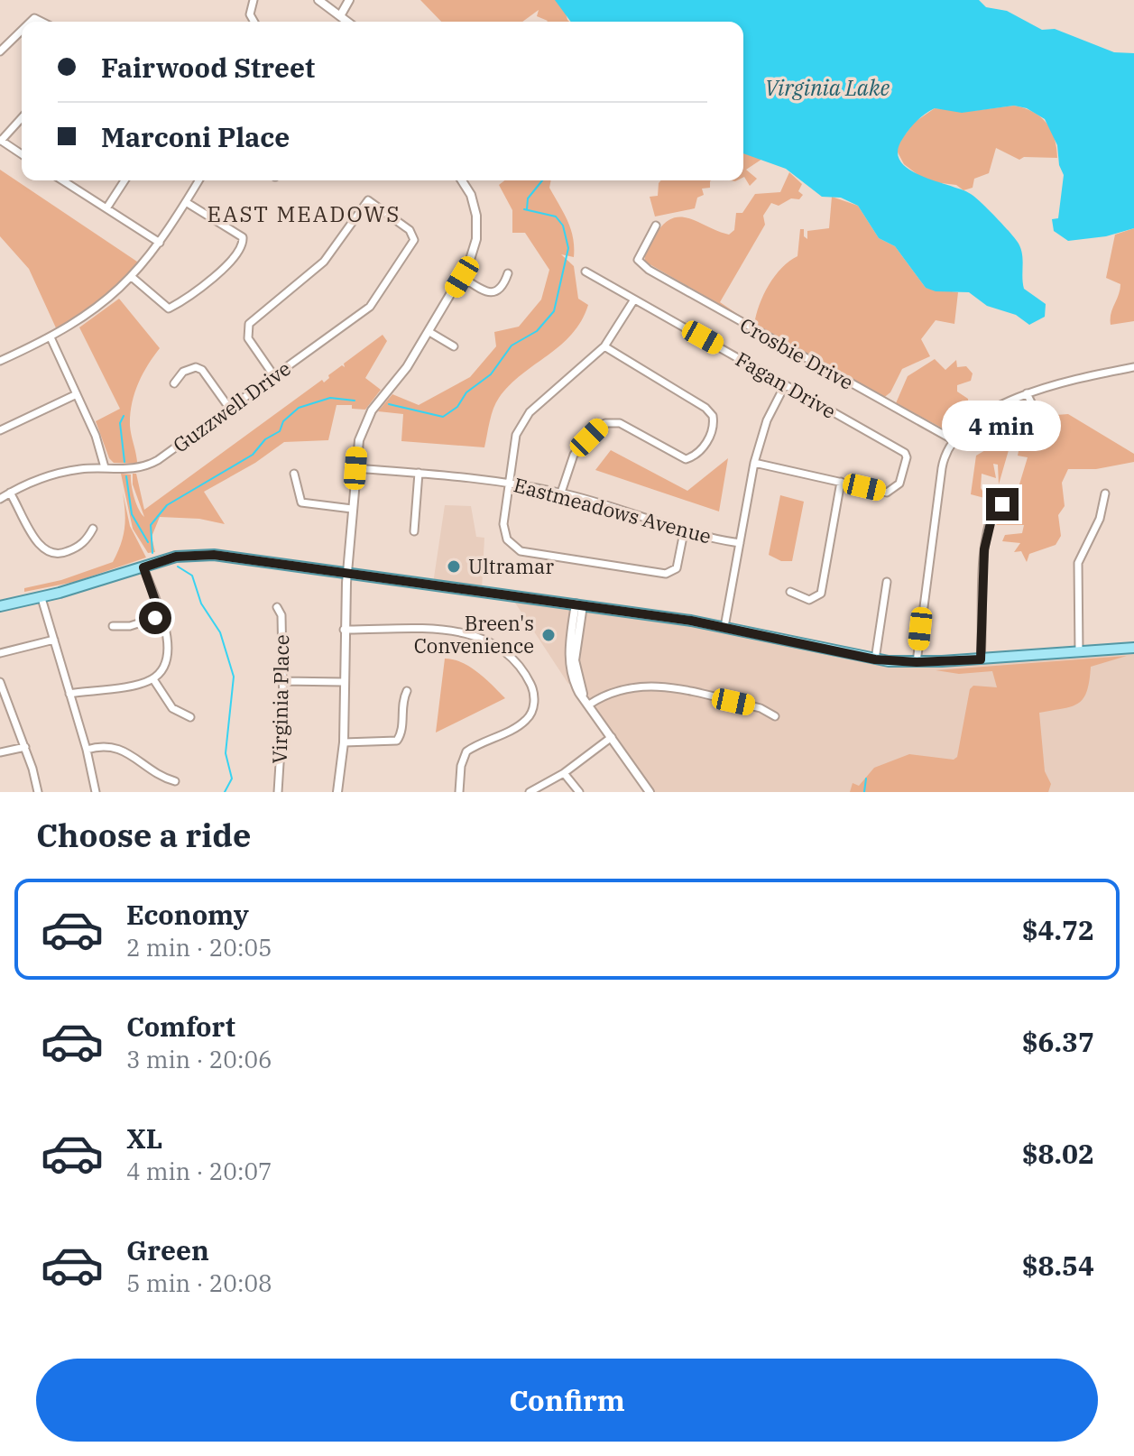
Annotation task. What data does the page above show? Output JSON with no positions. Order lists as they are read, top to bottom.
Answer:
{
  "streets": {
    "street": [
      "Crosbie Drive",
      "Fagan Drive",
      "Guzzwell Drive",
      "Eastmeadows Avenue",
      "Virginia Place"
    ]
  },
  "districts": ["EAST MEADOWS"],
  "water": ["Virginia Lake"],
  "places": ["Ultramar", "Breen's Convenience"],
  "page": {
    "banner": ["Fairwood Street", "Marconi Place"],
    "bubble": "4 min",
    "heading": "Choose a ride",
    "list": [
      {
        "name": "Economy",
        "note": "2 min · 20:05",
        "value": "$4.72"
      },
      {
        "name": "Comfort",
        "note": "3 min · 20:06",
        "value": "$6.37"
      },
      {
        "name": "XL",
        "note": "4 min · 20:07",
        "value": "$8.02"
      },
      {
        "name": "Green",
        "note": "5 min · 20:08",
        "value": "$8.54"
      }
    ],
    "buttons": "Confirm"
  }
}
